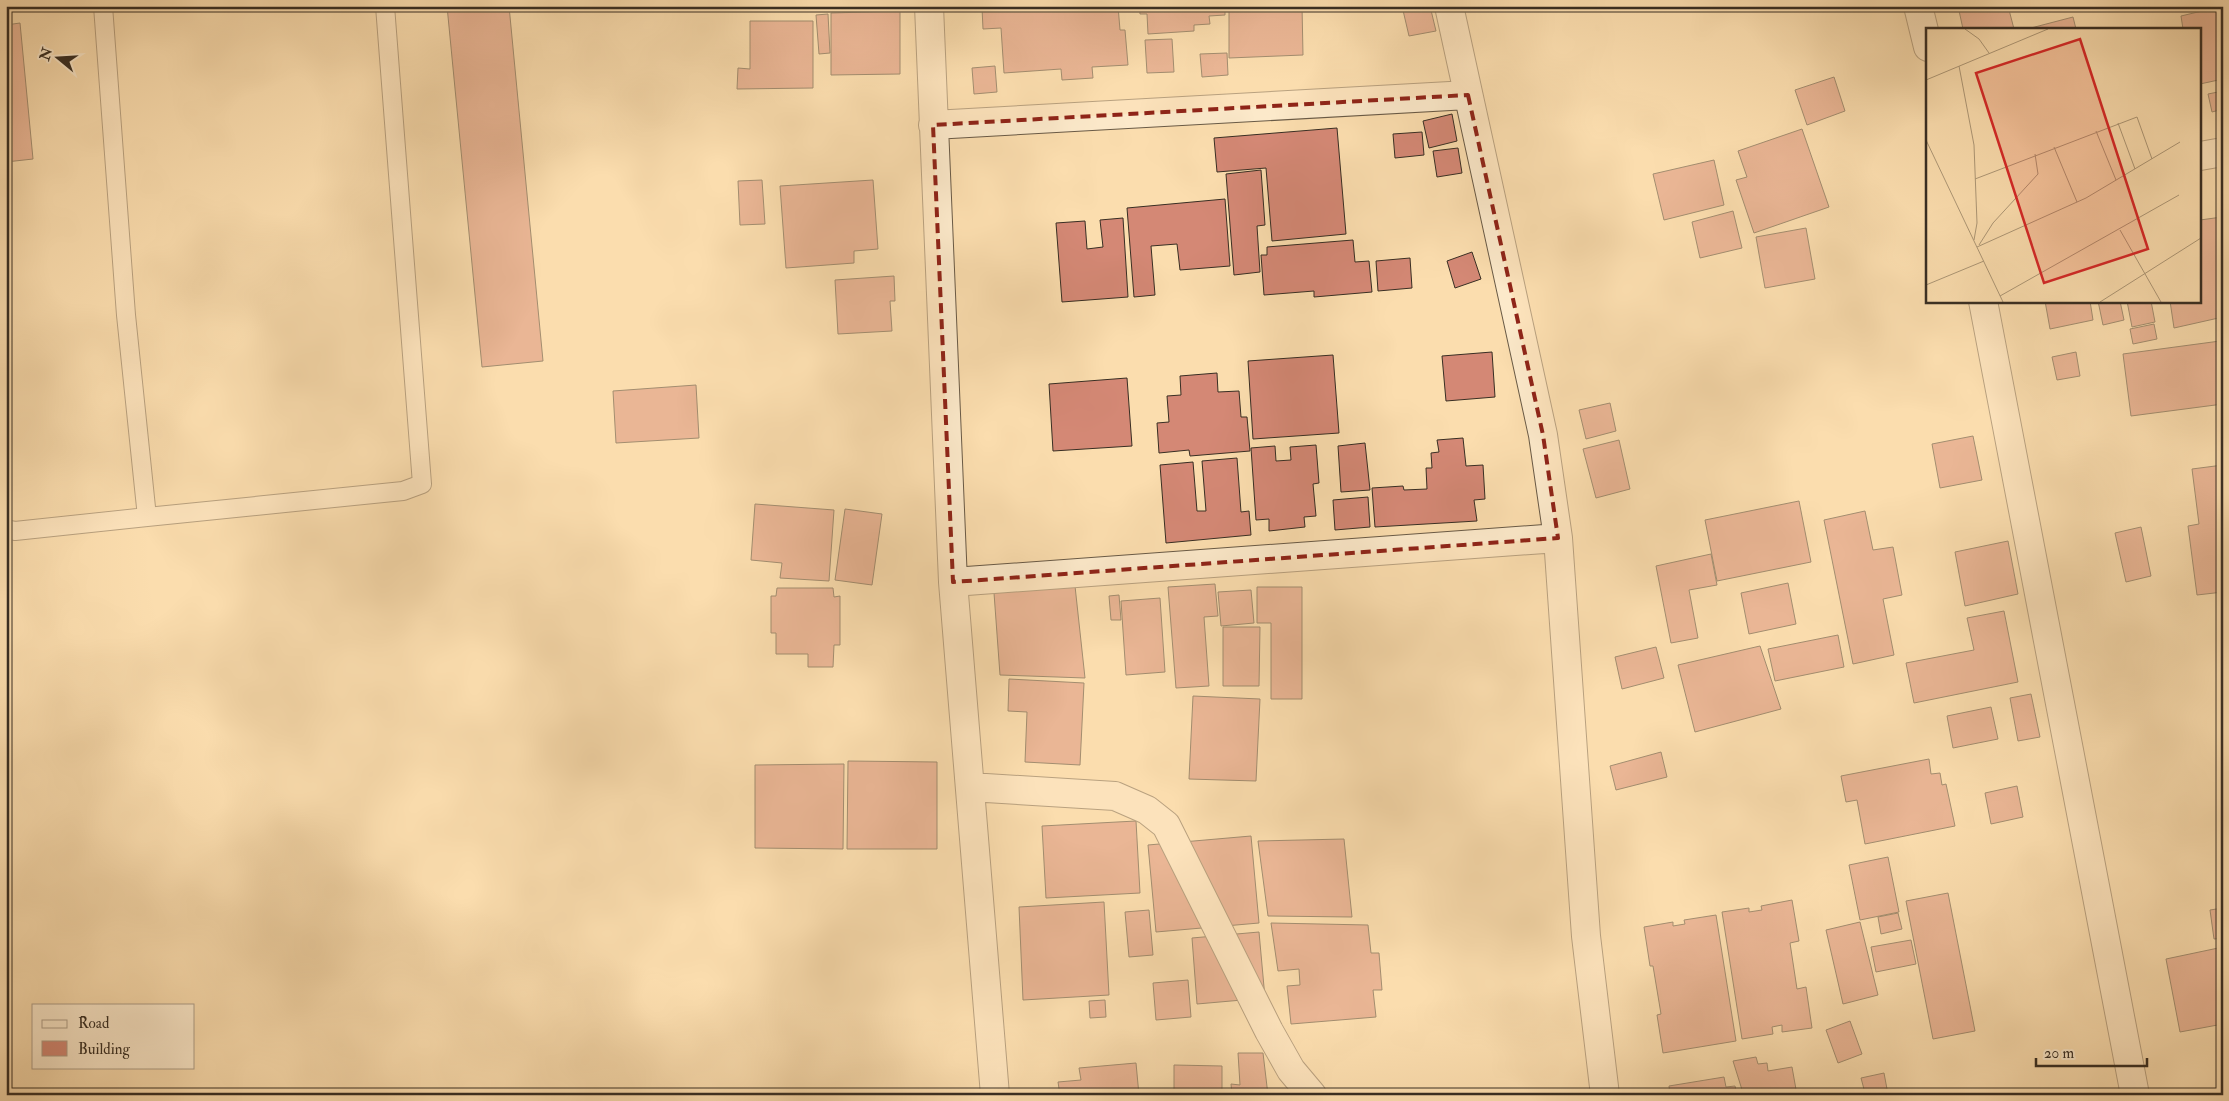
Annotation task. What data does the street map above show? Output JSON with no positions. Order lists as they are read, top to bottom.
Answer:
{
  "legend": ["Road", "Building"],
  "scale_bar": "20 m",
  "north": "left"
}
